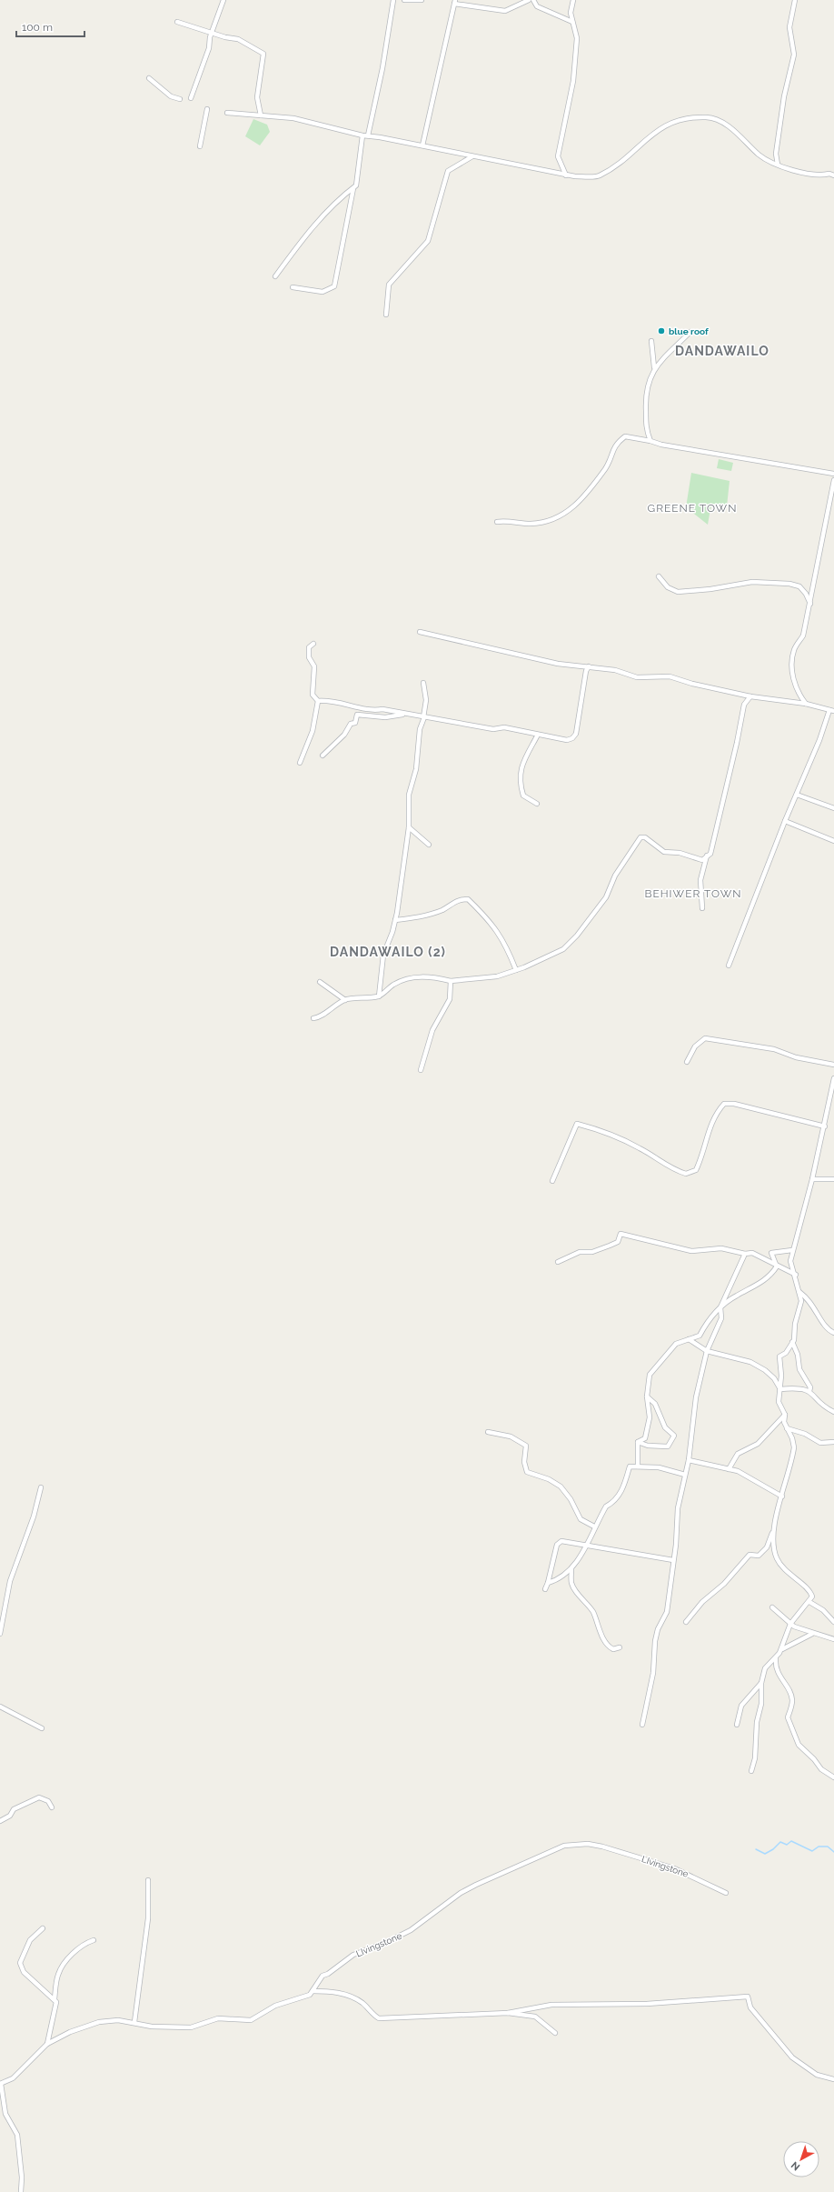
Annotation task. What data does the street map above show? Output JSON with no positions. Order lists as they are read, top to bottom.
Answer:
{
  "streets": {
    "street": ["LIvingstone"]
  },
  "districts": [
    "DANDAWAILO",
    "GREENE TOWN",
    "BEHIWER TOWN",
    "DANDAWAILO (2)"
  ],
  "places": ["blue roof"],
  "scale_bar": "100 m",
  "north": "bottom left"
}
